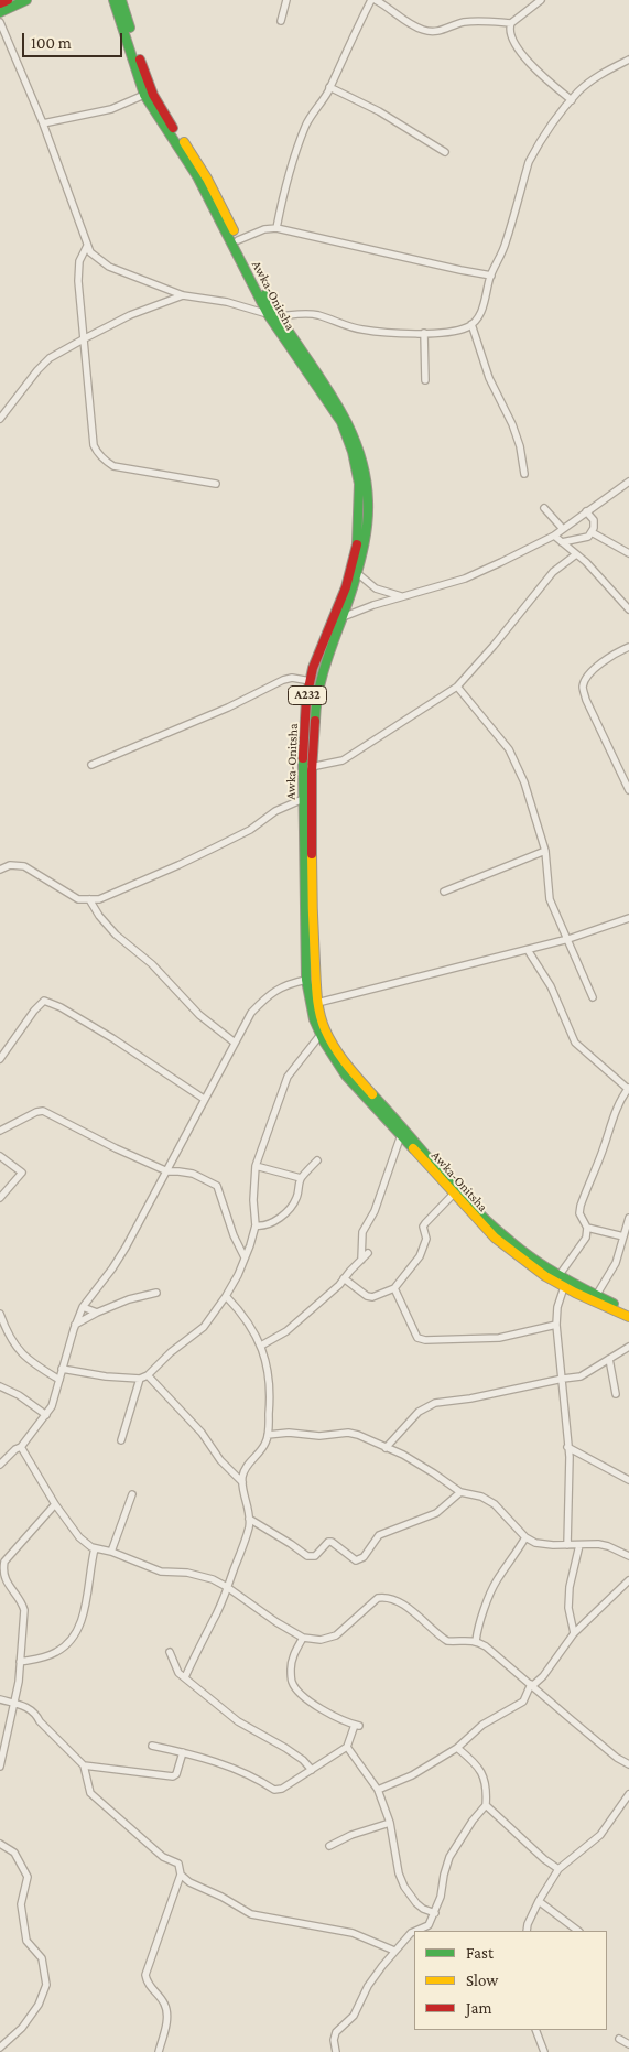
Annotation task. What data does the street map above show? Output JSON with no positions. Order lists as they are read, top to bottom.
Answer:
{
  "streets": {
    "main road": ["Awka-Onitsha", "A232"]
  },
  "legend": ["Fast", "Slow", "Jam"],
  "scale_bar": "100 m"
}
